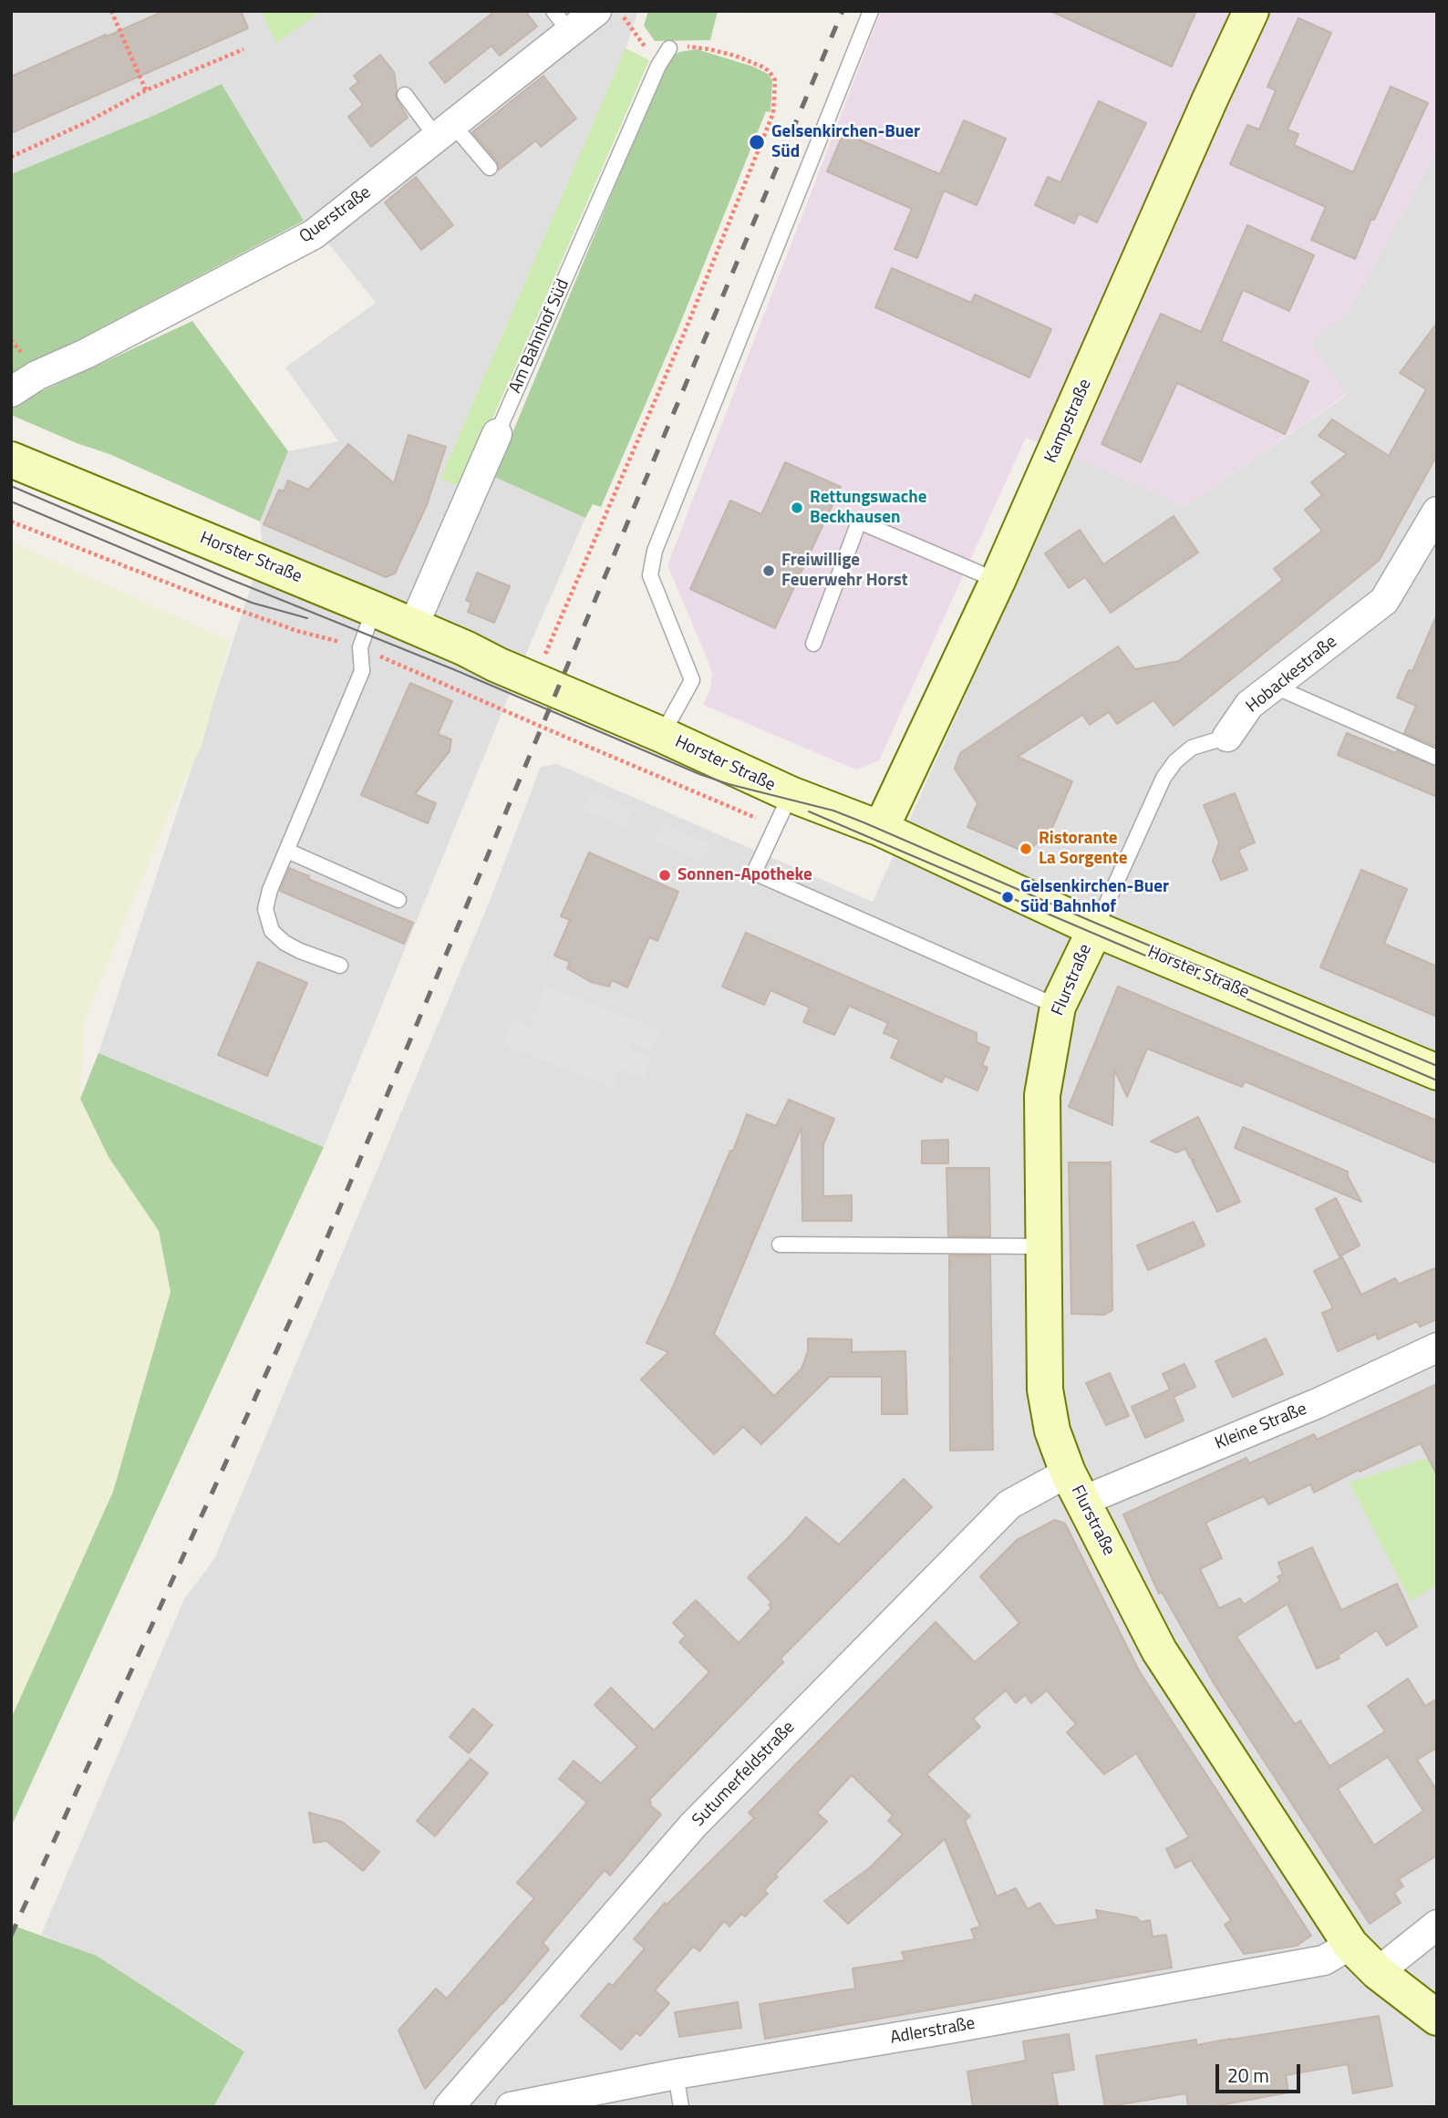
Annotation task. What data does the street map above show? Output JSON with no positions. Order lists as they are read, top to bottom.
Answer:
{
  "streets": {
    "street": [
      "Querstraße",
      "Am Bahnhof Süd",
      "Kampstraße",
      "Horster Straße",
      "Hobackestraße",
      "Flurstraße",
      "Kleine Straße",
      "Sutumerfeldstraße",
      "Adlerstraße"
    ]
  },
  "crossings": [
    ["Am Bahnhof Süd", "Horster Straße"],
    ["Kampstraße", "Horster Straße"],
    ["Horster Straße", "Hobackestraße"],
    ["Horster Straße", "Flurstraße"],
    ["Hobackestraße", "Flurstraße"],
    ["Flurstraße", "Kleine Straße"],
    ["Flurstraße", "Sutumerfeldstraße"],
    ["Flurstraße", "Adlerstraße"],
    ["Kleine Straße", "Sutumerfeldstraße"]
  ],
  "places": [
    "Gelsenkirchen-Buer Süd",
    "Rettungswache Beckhausen",
    "Freiwillige Feuerwehr Horst",
    "Ristorante La Sorgente",
    "Sonnen-Apotheke",
    "Gelsenkirchen-Buer Süd Bahnhof"
  ],
  "scale_bar": "20 m"
}
